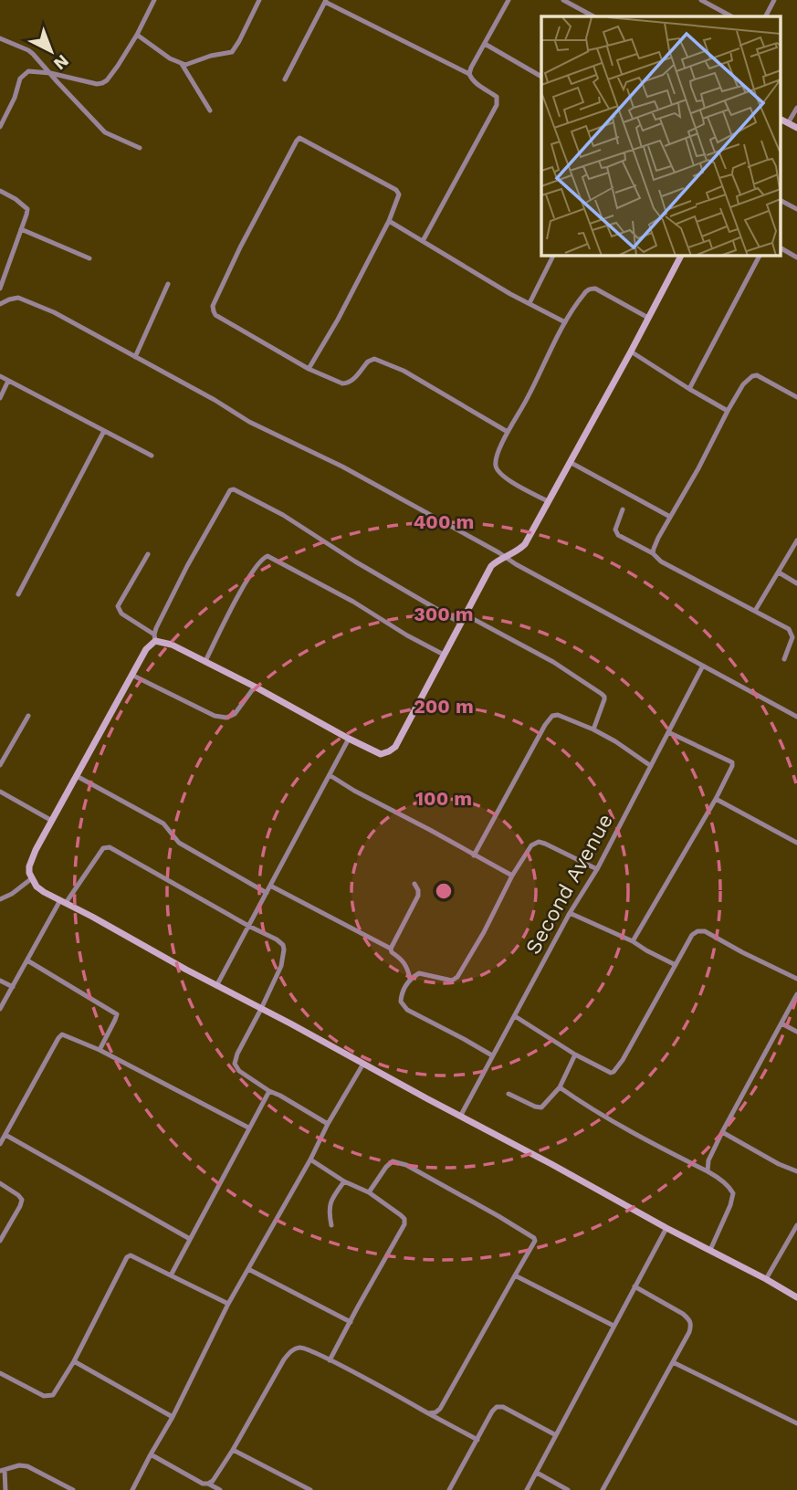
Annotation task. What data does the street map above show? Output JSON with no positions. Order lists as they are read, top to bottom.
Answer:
{
  "streets": {
    "street": ["Second Avenue"]
  },
  "north": "bottom right",
  "rings": [
    "400 m",
    "300 m",
    "200 m",
    "100 m"
  ]
}
